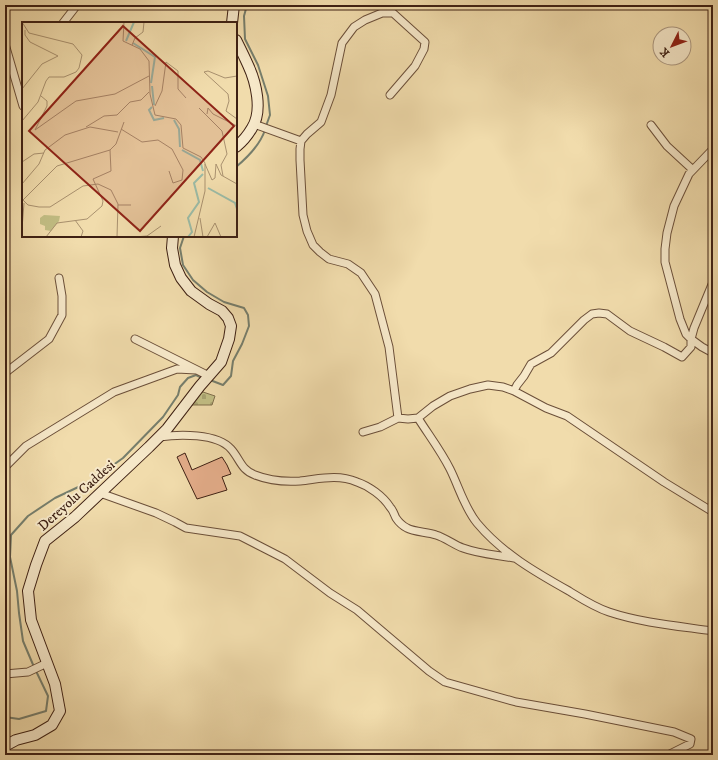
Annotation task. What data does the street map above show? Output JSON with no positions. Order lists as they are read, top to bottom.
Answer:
{
  "streets": {
    "main road": ["Dereyolu Caddesi"]
  },
  "north": "bottom left"
}
